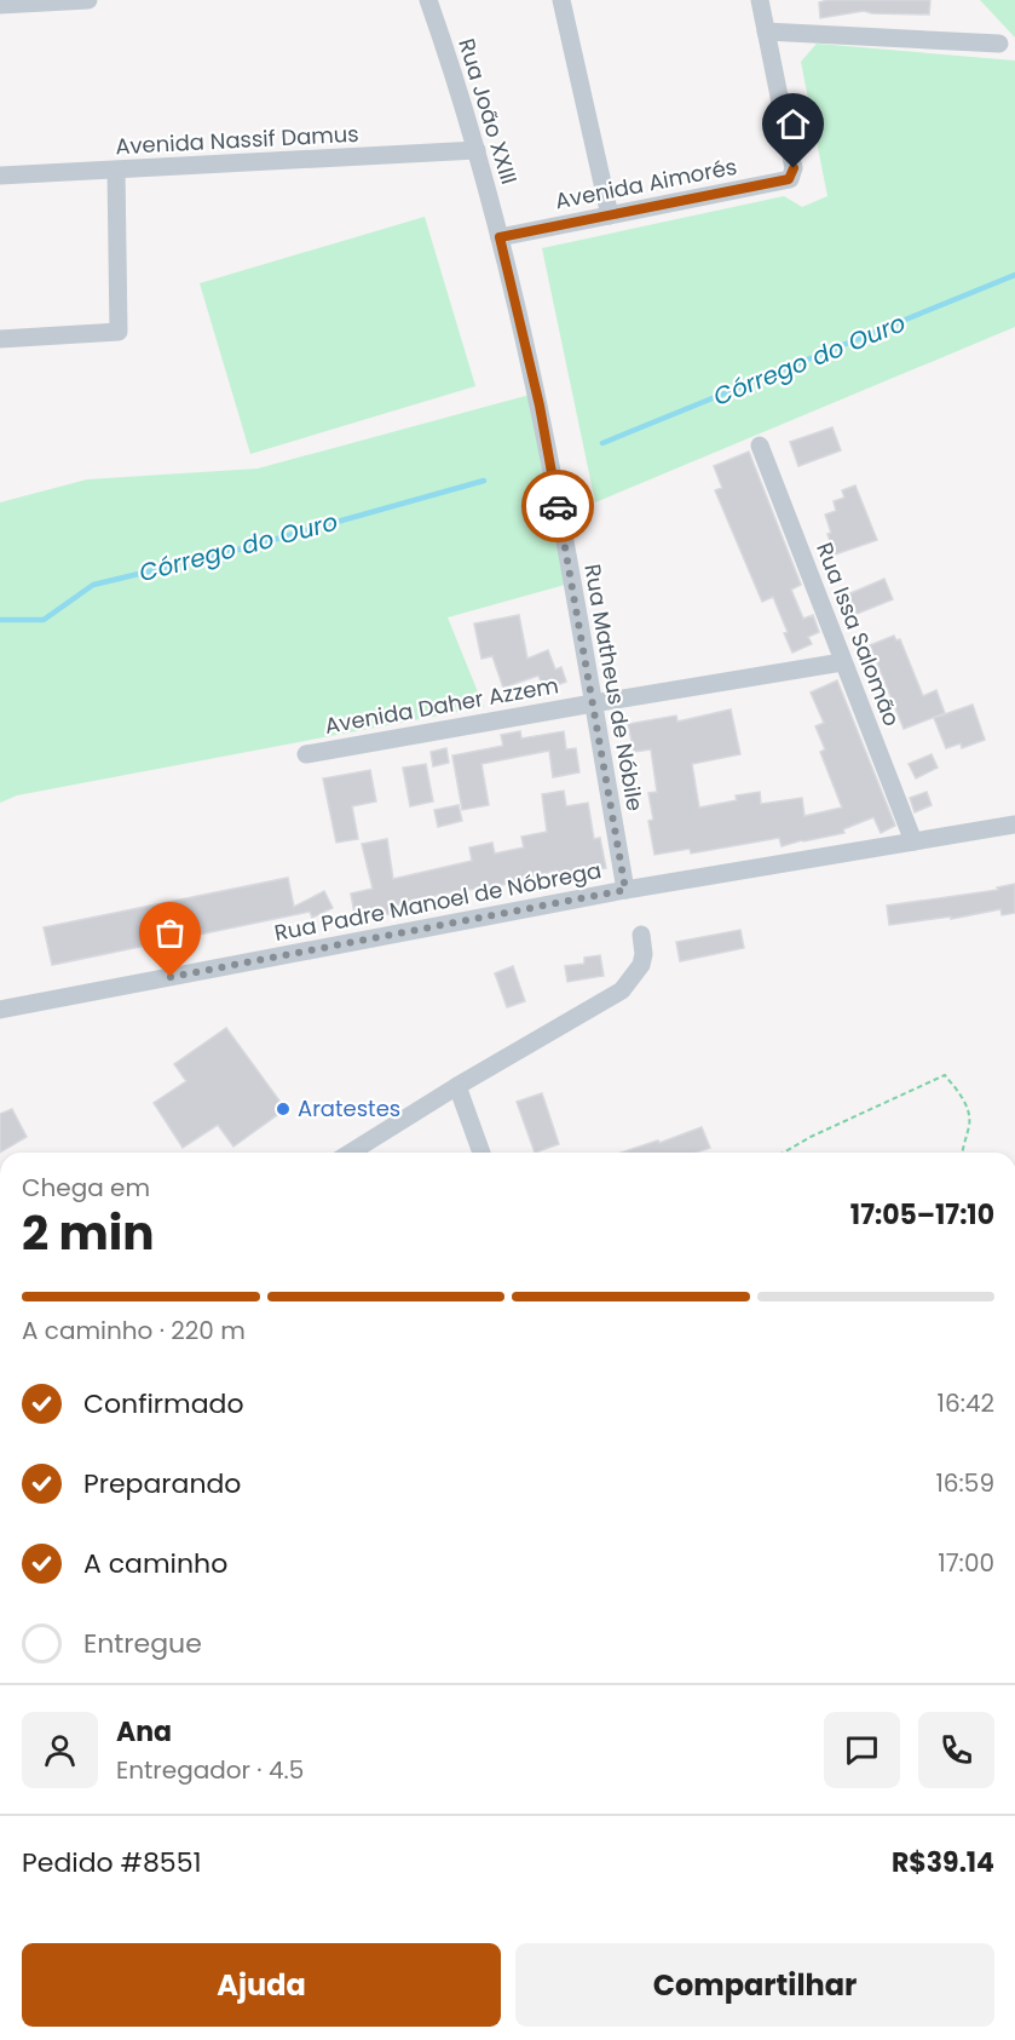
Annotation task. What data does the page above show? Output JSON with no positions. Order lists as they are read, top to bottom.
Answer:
{
  "streets": {
    "street": [
      "Rua João XXIII",
      "Avenida Nassif Damus",
      "Avenida Aimorés",
      "Rua Issa Salomão",
      "Rua Matheus de Nóbile",
      "Avenida Daher Azzem",
      "Rua Padre Manoel de Nóbrega"
    ]
  },
  "crossings": [
    ["Rua João XXIII", "Avenida Nassif Damus"],
    ["Rua João XXIII", "Avenida Aimorés"],
    ["Rua João XXIII", "Rua Matheus de Nóbile"],
    ["Avenida Aimorés", "Rua Matheus de Nóbile"],
    ["Rua Issa Salomão", "Avenida Daher Azzem"],
    ["Rua Issa Salomão", "Rua Padre Manoel de Nóbrega"],
    ["Rua Matheus de Nóbile", "Avenida Daher Azzem"],
    ["Rua Matheus de Nóbile", "Rua Padre Manoel de Nóbrega"]
  ],
  "water": ["Córrego do Ouro"],
  "places": ["Aratestes"],
  "page": {
    "heading": ["2 min", "Chega em", "17:05–17:10"],
    "panel": [
      "Ana",
      "Entregador · 4.5",
      "Pedido #8551",
      "R$39.14"
    ],
    "bar": "A caminho · 220 m",
    "list": [
      ["Confirmado", "16:42"],
      ["Preparando", "16:59"],
      ["A caminho", "17:00"],
      "Entregue"
    ],
    "buttons": ["Ajuda", "Compartilhar"]
  }
}
